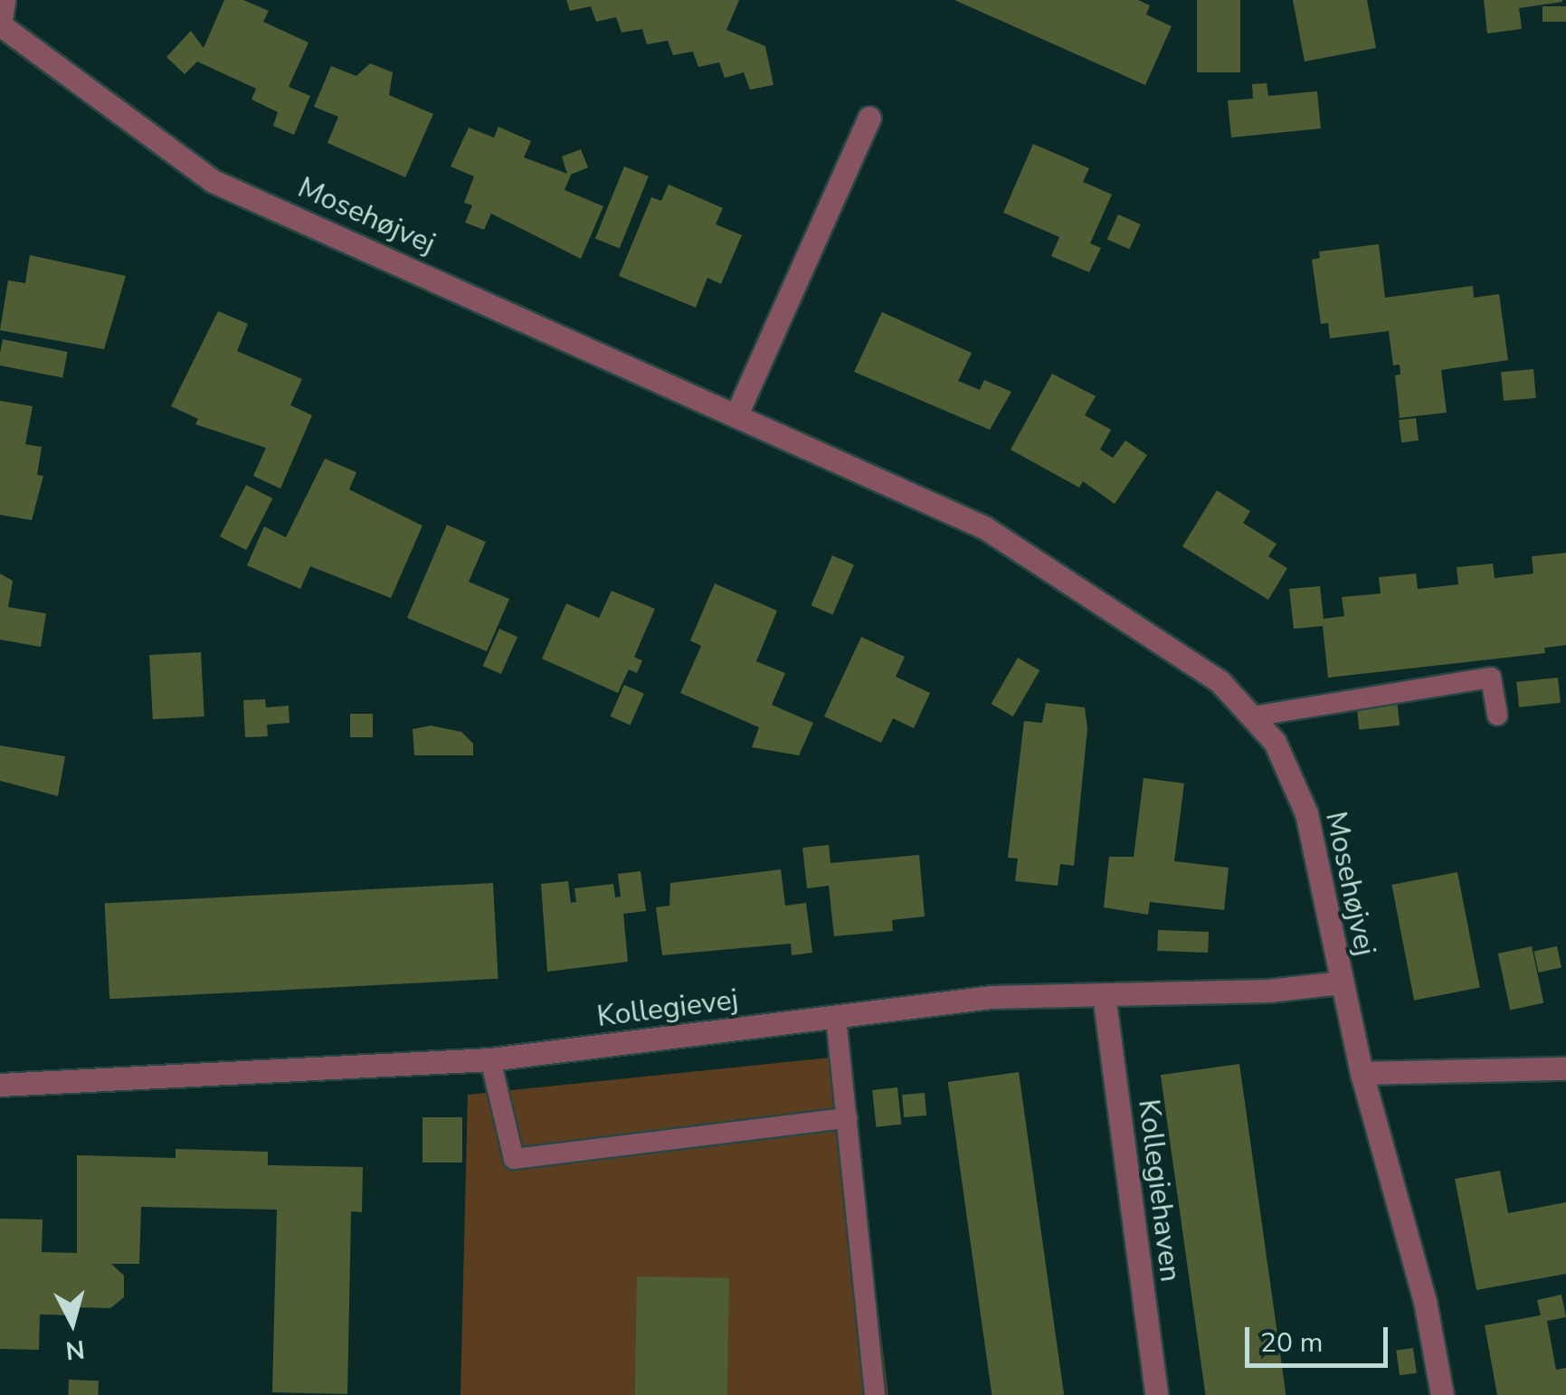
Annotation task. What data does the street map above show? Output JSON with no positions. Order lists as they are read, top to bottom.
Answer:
{
  "streets": {
    "street": ["Mosehøjvej", "Kollegievej", "Kollegiehaven"]
  },
  "crossings": [
    ["Mosehøjvej", "Kollegievej"],
    ["Kollegievej", "Kollegiehaven"]
  ],
  "scale_bar": "20 m",
  "north": "bottom"
}
